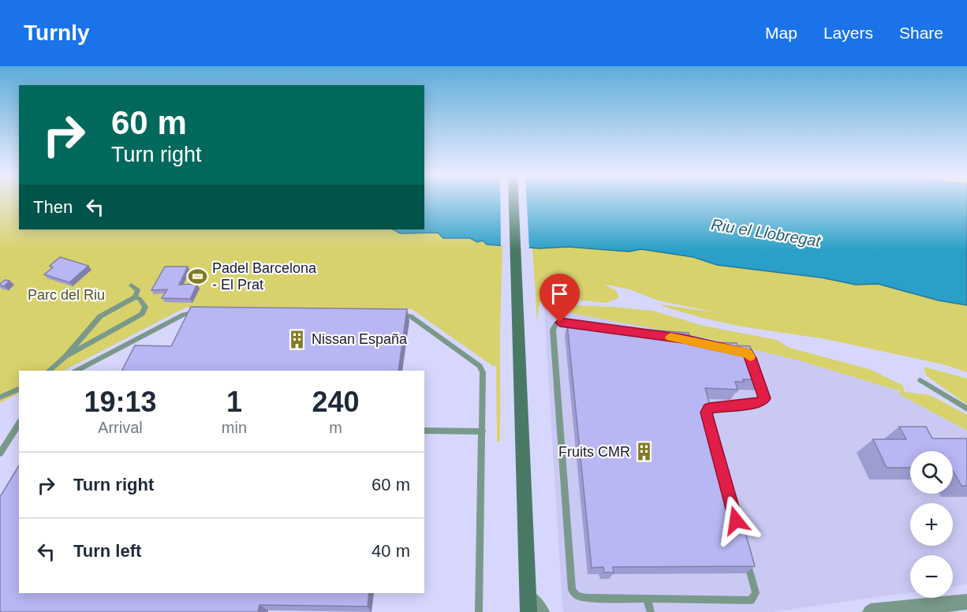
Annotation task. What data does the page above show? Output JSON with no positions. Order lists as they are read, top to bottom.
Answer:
{
  "water": ["Riu el Llobregat"],
  "parks": ["Parc del Riu"],
  "places": {
    "sports": ["Padel Barcelona - El Prat"],
    "building": ["Nissan España", "Fruits CMR"]
  },
  "page": {
    "header": "Turnly",
    "nav": ["Map", "Layers", "Share"],
    "turn": ["60 m", "Turn right"],
    "then": "Then",
    "eta": [
      "19:13",
      "Arrival",
      "1",
      "min",
      "240",
      "m"
    ],
    "map_buttons": ["+", "−"],
    "list": [
      {
        "name": "Turn right",
        "value": "60 m"
      },
      {
        "name": "Turn left",
        "value": "40 m"
      }
    ]
  }
}
